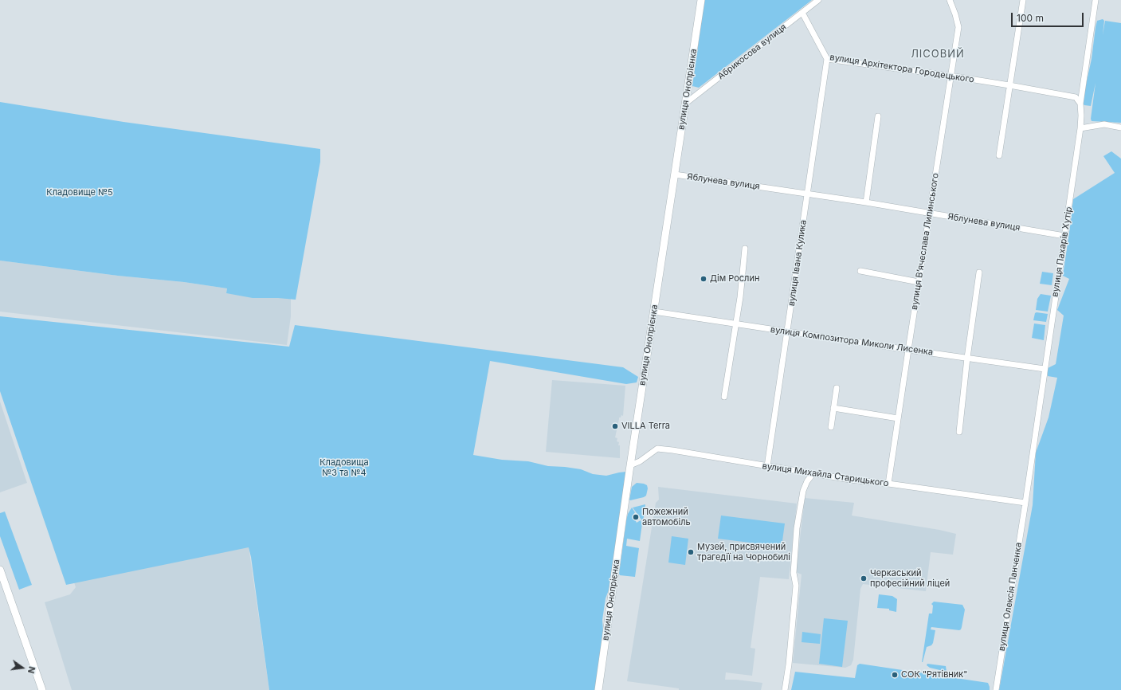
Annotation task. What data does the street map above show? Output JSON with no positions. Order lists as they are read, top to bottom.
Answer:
{
  "streets": {
    "main road": ["вулиця Онопрієнка"],
    "street": [
      "Абрикосова вулиця",
      "вулиця Архітектора Городецького",
      "Яблунева вулиця",
      "вулиця Вʼячеслава Липинського",
      "вулиця Пахарів Хутір",
      "вулиця Івана Кулика",
      "вулиця Композитора Миколи Лисенка",
      "вулиця Михайла Старицького",
      "вулиця Олексія Панченка"
    ]
  },
  "crossings": [
    ["Абрикосова вулиця", "вулиця Архітектора Городецького"],
    ["Абрикосова вулиця", "вулиця Онопрієнка"],
    ["вулиця Архітектора Городецького", "вулиця Вʼячеслава Липинського"],
    ["вулиця Архітектора Городецького", "вулиця Пахарів Хутір"],
    ["вулиця Архітектора Городецького", "вулиця Івана Кулика"],
    ["вулиця Онопрієнка", "Яблунева вулиця"],
    ["вулиця Онопрієнка", "вулиця Композитора Миколи Лисенка"],
    ["вулиця Онопрієнка", "вулиця Михайла Старицького"],
    ["Яблунева вулиця", "вулиця Вʼячеслава Липинського"],
    ["Яблунева вулиця", "вулиця Пахарів Хутір"],
    ["Яблунева вулиця", "вулиця Івана Кулика"],
    ["вулиця Вʼячеслава Липинського", "вулиця Композитора Миколи Лисенка"],
    ["вулиця Вʼячеслава Липинського", "вулиця Михайла Старицького"],
    ["вулиця Пахарів Хутір", "вулиця Композитора Миколи Лисенка"],
    ["вулиця Пахарів Хутір", "вулиця Михайла Старицького"],
    ["вулиця Пахарів Хутір", "вулиця Олексія Панченка"],
    ["вулиця Івана Кулика", "вулиця Композитора Миколи Лисенка"],
    ["вулиця Івана Кулика", "вулиця Михайла Старицького"],
    ["вулиця Михайла Старицького", "вулиця Олексія Панченка"]
  ],
  "districts": ["ЛІСОВИЙ"],
  "parks": ["Кладовище №5", "Кладовища №3 та №4"],
  "places": [
    "Дім Рослин",
    "VILLA Terra",
    "Пожежний автомобіль",
    "Музей, присвячений трагедії на Чорнобилі",
    "Черкаський професійний ліцей",
    "СОК \"Рятівник\""
  ],
  "scale_bar": "100 m",
  "north": "right"
}
